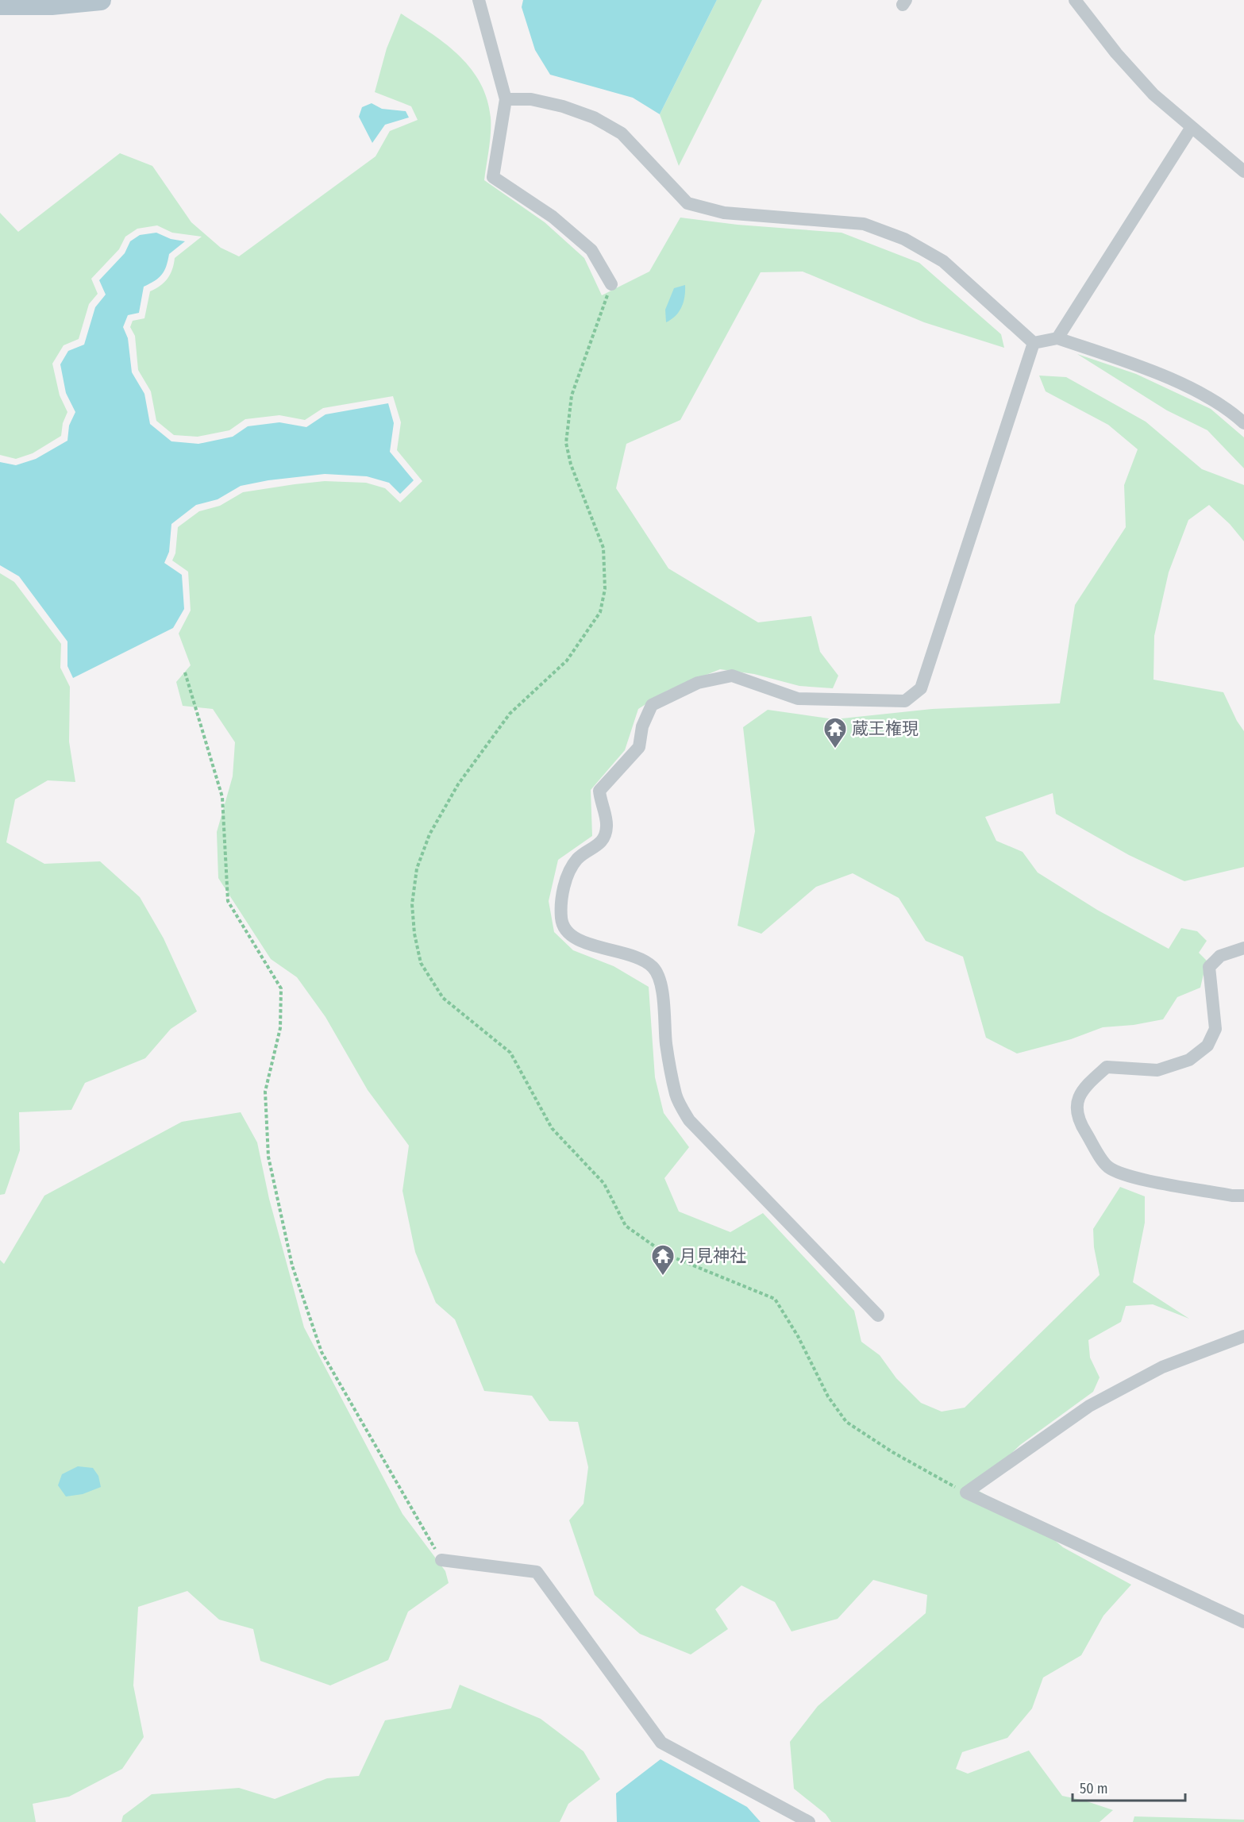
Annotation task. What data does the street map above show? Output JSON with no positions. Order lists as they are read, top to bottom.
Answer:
{
  "places": {
    "temple": ["蔵王権現", "月見神社"]
  },
  "scale_bar": "50 m"
}
